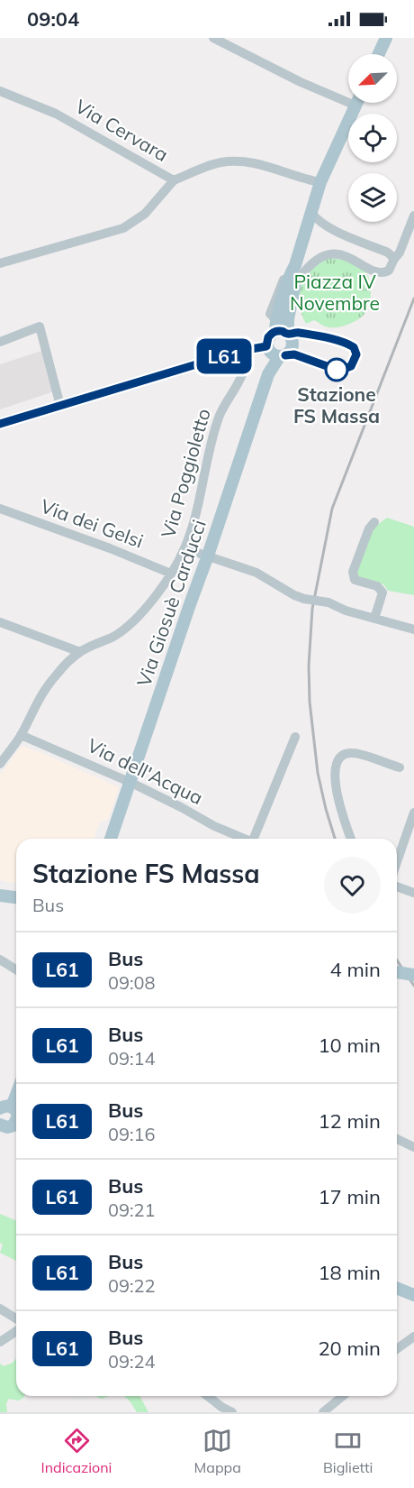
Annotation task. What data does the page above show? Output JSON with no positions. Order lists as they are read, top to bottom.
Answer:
{
  "streets": {
    "main road": ["Via Giosuè Carducci"],
    "street": [
      "Via Cervara",
      "Via Poggioletto",
      "Via dei Gelsi",
      "Via dell'Acqua"
    ]
  },
  "crossings": [
    ["Via Poggioletto", "Via dei Gelsi"],
    ["Via Poggioletto", "Via dell'Acqua"],
    ["Via Giosuè Carducci", "Via dell'Acqua"]
  ],
  "parks": ["Piazza IV Novembre"],
  "places": ["Stazione FS Massa"],
  "lines": ["bus line L61"],
  "north": "bottom left",
  "page": {
    "status": "09:04",
    "on_map": "L61",
    "heading": ["Stazione FS Massa", "Bus"],
    "list": [
      {
        "mark": "L61",
        "name": "Bus",
        "note": "09:08",
        "value": "4 min"
      },
      {
        "mark": "L61",
        "name": "Bus",
        "note": "09:14",
        "value": "10 min"
      },
      {
        "mark": "L61",
        "name": "Bus",
        "note": "09:16",
        "value": "12 min"
      },
      {
        "mark": "L61",
        "name": "Bus",
        "note": "09:21",
        "value": "17 min"
      },
      {
        "mark": "L61",
        "name": "Bus",
        "note": "09:22",
        "value": "18 min"
      },
      {
        "mark": "L61",
        "name": "Bus",
        "note": "09:24",
        "value": "20 min"
      }
    ],
    "tabs": ["Indicazioni", "Mappa", "Biglietti"]
  }
}
